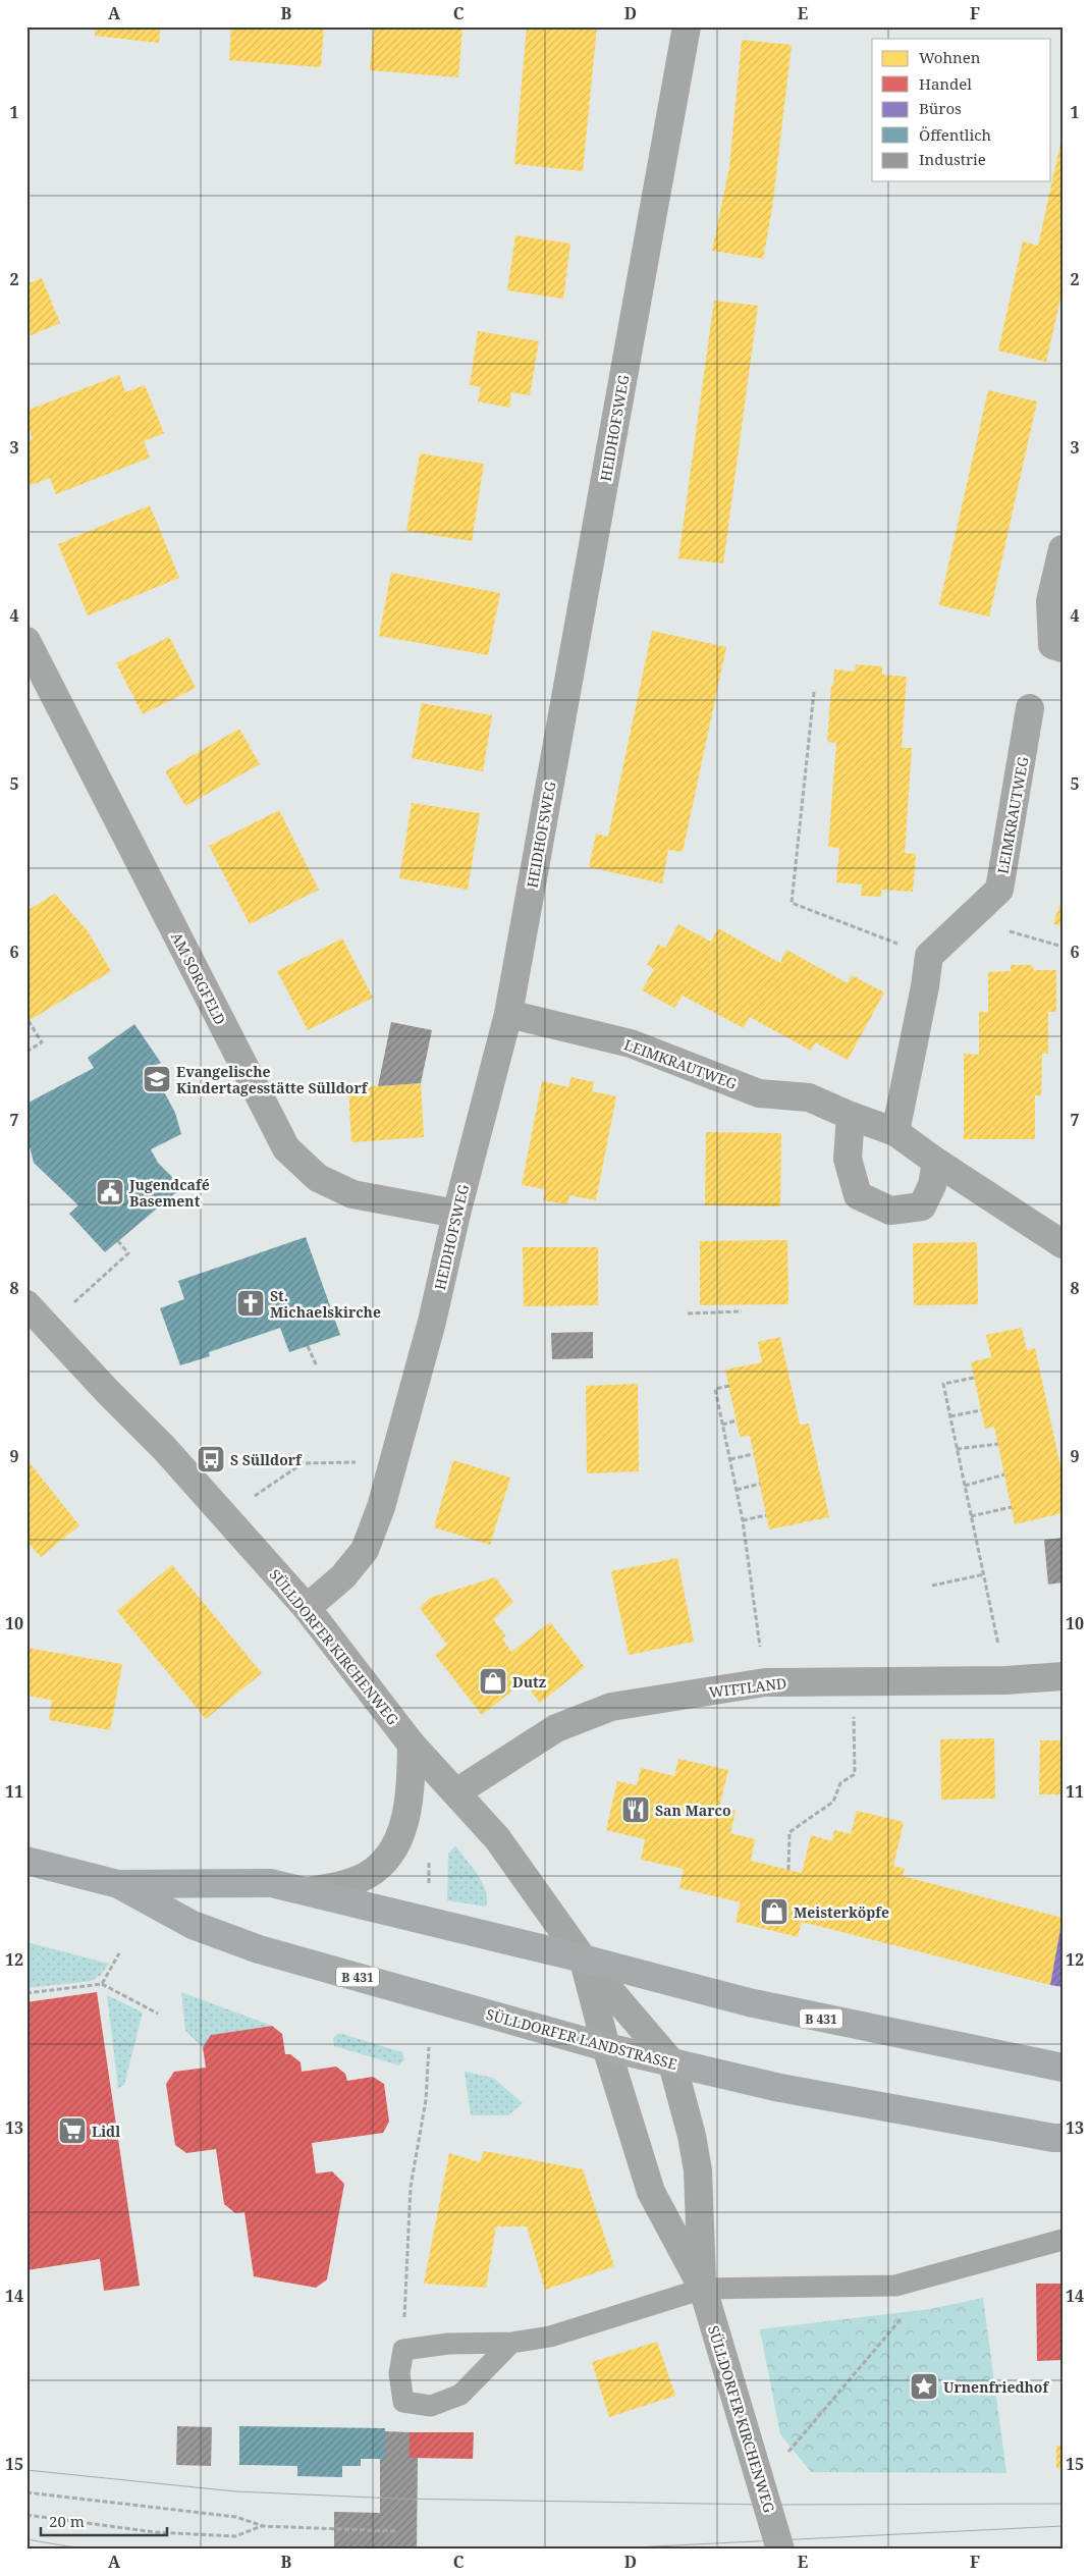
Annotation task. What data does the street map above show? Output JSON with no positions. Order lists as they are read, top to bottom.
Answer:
{
  "streets": {
    "main road": ["B 431", "SÜLLDORFER LANDSTRASSE"],
    "street": [
      "HEIDHOFSWEG",
      "LEIMKRAUTWEG",
      "AM SORGFELD",
      "SÜLLDORFER KIRCHENWEG",
      "WITTLAND"
    ]
  },
  "crossings": [
    ["HEIDHOFSWEG", "LEIMKRAUTWEG"],
    ["HEIDHOFSWEG", "AM SORGFELD"],
    ["HEIDHOFSWEG", "SÜLLDORFER KIRCHENWEG"],
    ["SÜLLDORFER KIRCHENWEG", "WITTLAND"],
    ["SÜLLDORFER KIRCHENWEG", "SÜLLDORFER LANDSTRASSE"]
  ],
  "places": {
    "school or university": ["Evangelische Kindertagesstätte Sülldorf"],
    "public building": ["Jugendcafé Basement"],
    "church": ["St. Michaelskirche"],
    "bus stop": ["S Sülldorf"],
    "shop": ["Dutz", "Meisterköpfe"],
    "restaurant": ["San Marco"],
    "supermarket": ["Lidl"],
    "place": ["Urnenfriedhof"]
  },
  "legend": [
    "Wohnen",
    "Handel",
    "Büros",
    "Öffentlich",
    "Industrie"
  ],
  "scale_bar": "20 m",
  "grid": {
    "columns": [
      "A",
      "B",
      "C",
      "D",
      "E",
      "F"
    ],
    "rows": [
      "1",
      "2",
      "3",
      "4",
      "5",
      "6",
      "7",
      "8",
      "9",
      "10",
      "11",
      "12",
      "13",
      "14",
      "15"
    ]
  }
}
